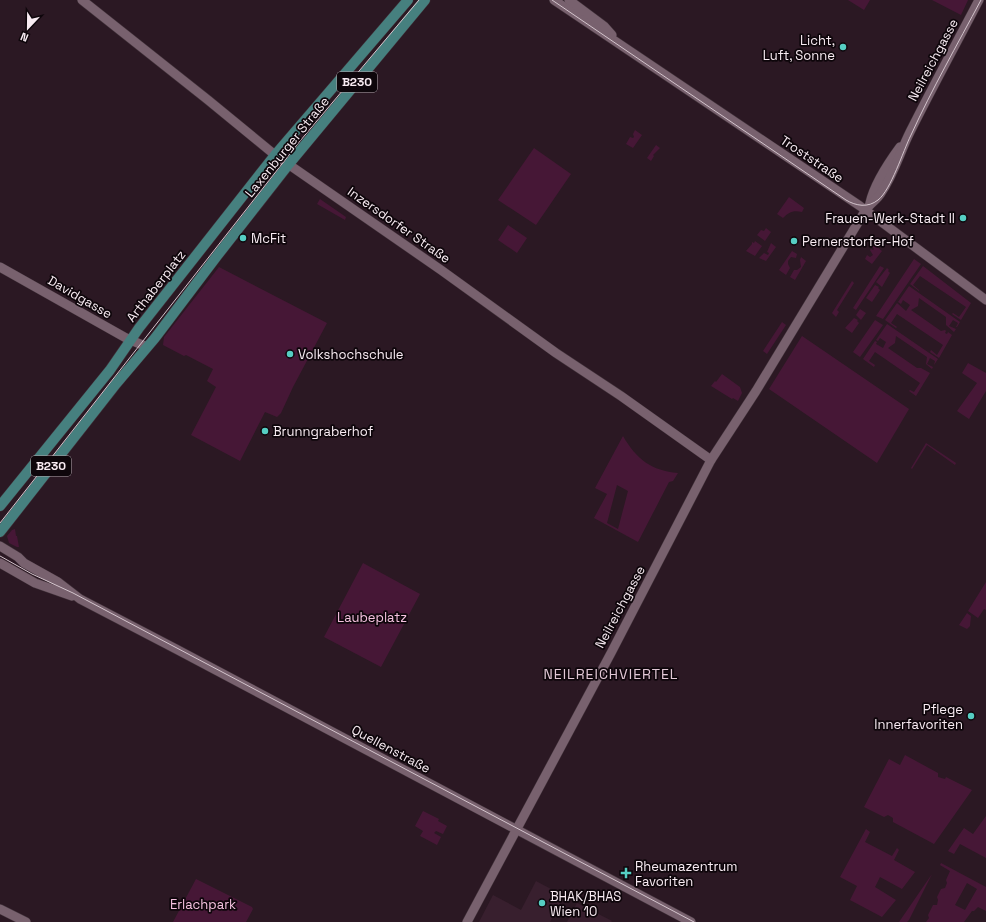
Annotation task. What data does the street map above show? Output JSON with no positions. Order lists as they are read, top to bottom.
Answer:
{
  "streets": {
    "main road": ["B230", "Laxenburger Straße", "Arthaberplatz"],
    "street": [
      "Neilreichgasse",
      "Troststraße",
      "Inzersdorfer Straße",
      "Davidgasse",
      "Quellenstraße"
    ]
  },
  "crossings": [
    ["Neilreichgasse", "Troststraße"],
    ["Neilreichgasse", "Inzersdorfer Straße"],
    ["Neilreichgasse", "Quellenstraße"],
    ["B230", "Laxenburger Straße"],
    ["B230", "Arthaberplatz"],
    ["B230", "Davidgasse"],
    ["Laxenburger Straße", "Inzersdorfer Straße"],
    ["Laxenburger Straße", "Arthaberplatz"],
    ["Laxenburger Straße", "Davidgasse"],
    ["Arthaberplatz", "Davidgasse"]
  ],
  "districts": ["NEILREICHVIERTEL"],
  "parks": ["Laubeplatz", "Erlachpark"],
  "places": {
    "other": [
      "Licht, Luft, Sonne",
      "Frauen-Werk-Stadt II",
      "McFit",
      "Pernerstorfer-Hof",
      "Volkshochschule",
      "Brunngraberhof",
      "Pflege Innerfavoriten",
      "BHAK/BHAS Wien 10"
    ],
    "health": ["Rheumazentrum Favoriten"]
  },
  "north": "bottom"
}
